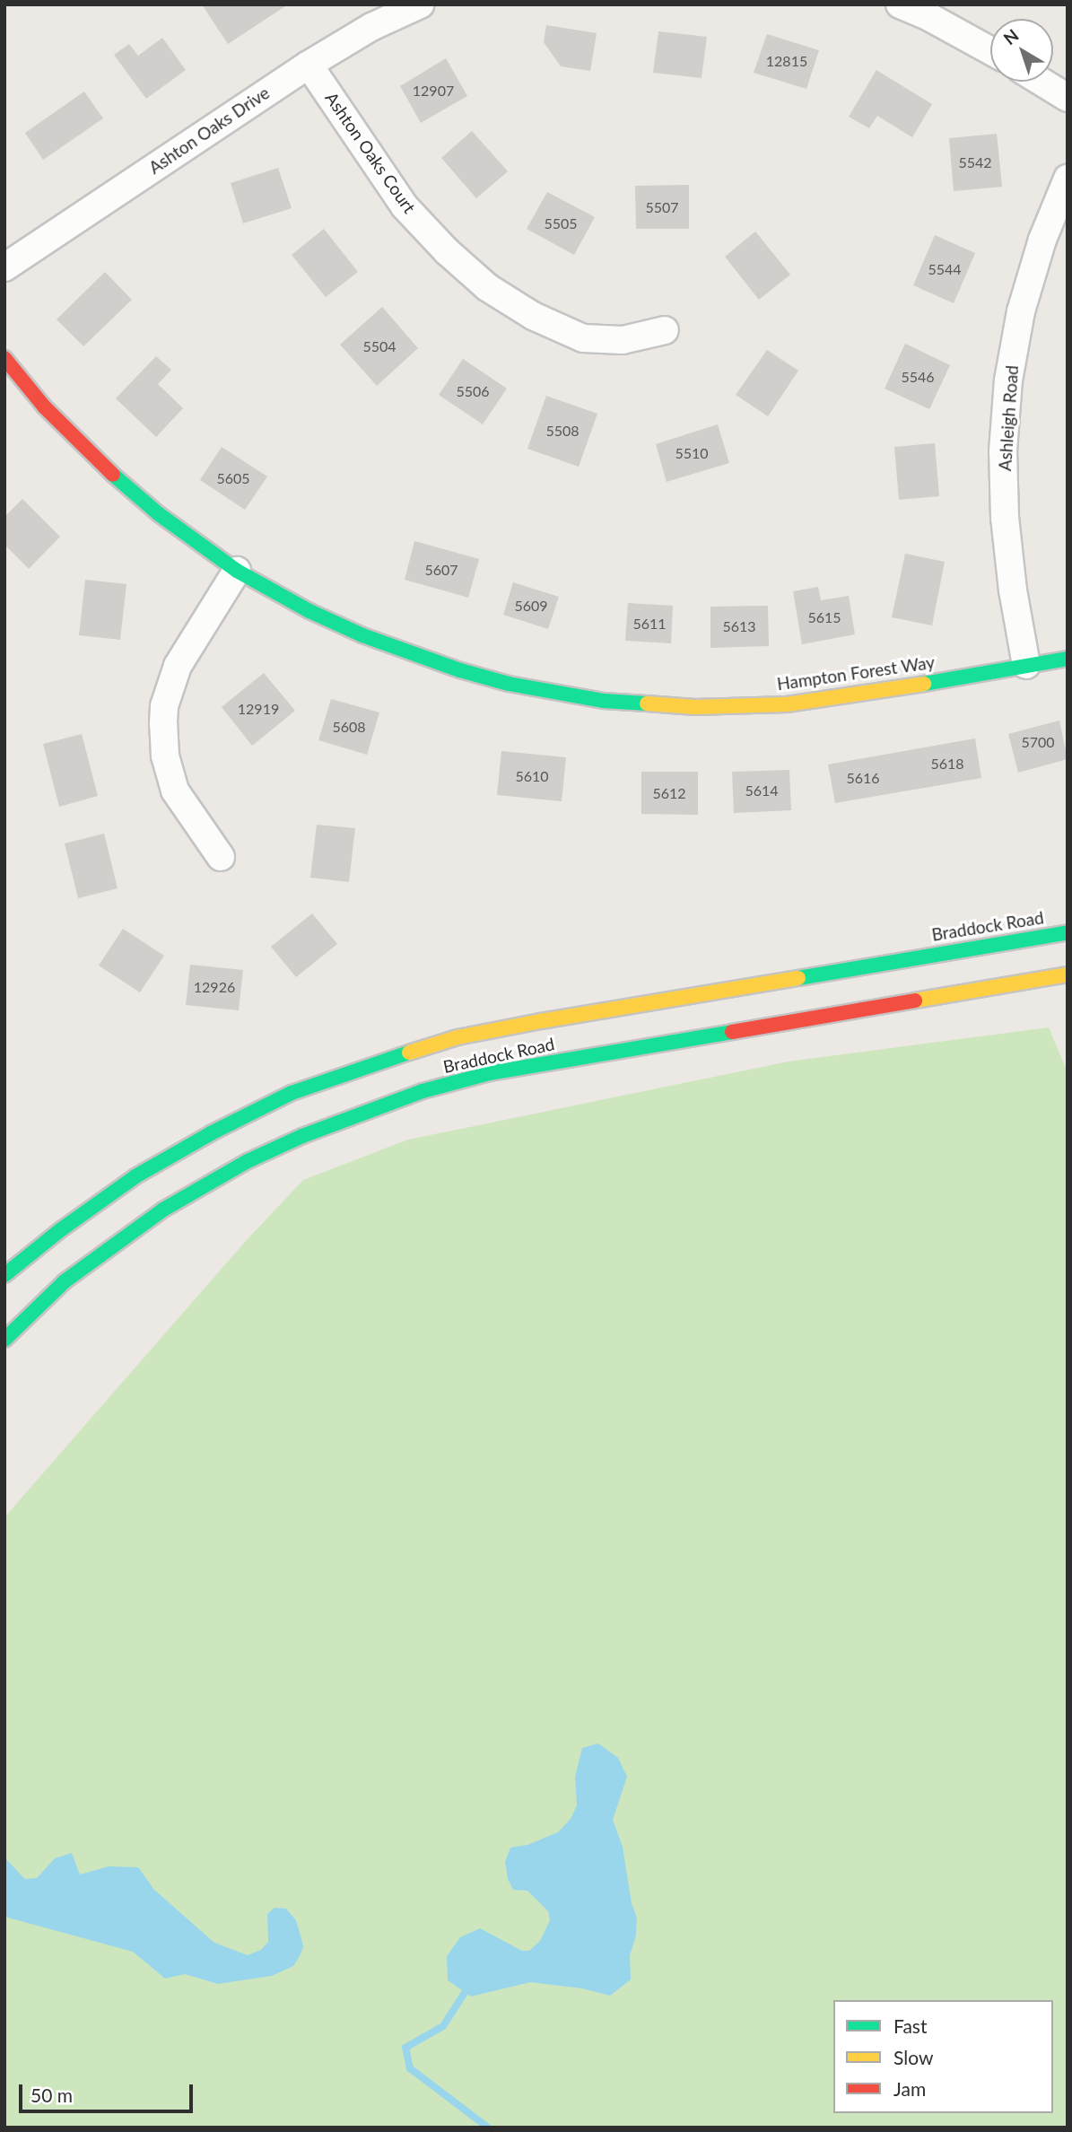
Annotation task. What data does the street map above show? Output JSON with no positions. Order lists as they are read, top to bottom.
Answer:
{
  "streets": {
    "main road": ["Hampton Forest Way", "Braddock Road"],
    "street": ["Ashton Oaks Drive", "Ashton Oaks Court", "Ashleigh Road"]
  },
  "crossings": [
    ["Ashton Oaks Drive", "Ashton Oaks Court"],
    ["Ashleigh Road", "Hampton Forest Way"]
  ],
  "house_numbers": [
    "12815",
    "12907",
    "5542",
    "5507",
    "5505",
    "5544",
    "5504",
    "5546",
    "5506",
    "5508",
    "5510",
    "5605",
    "5607",
    "5609",
    "5615",
    "5611",
    "5613",
    "12919",
    "5608",
    "5700",
    "5618",
    "5610",
    "5616",
    "5614",
    "5612",
    "12926"
  ],
  "legend": ["Fast", "Slow", "Jam"],
  "scale_bar": "50 m",
  "north": "top left"
}
